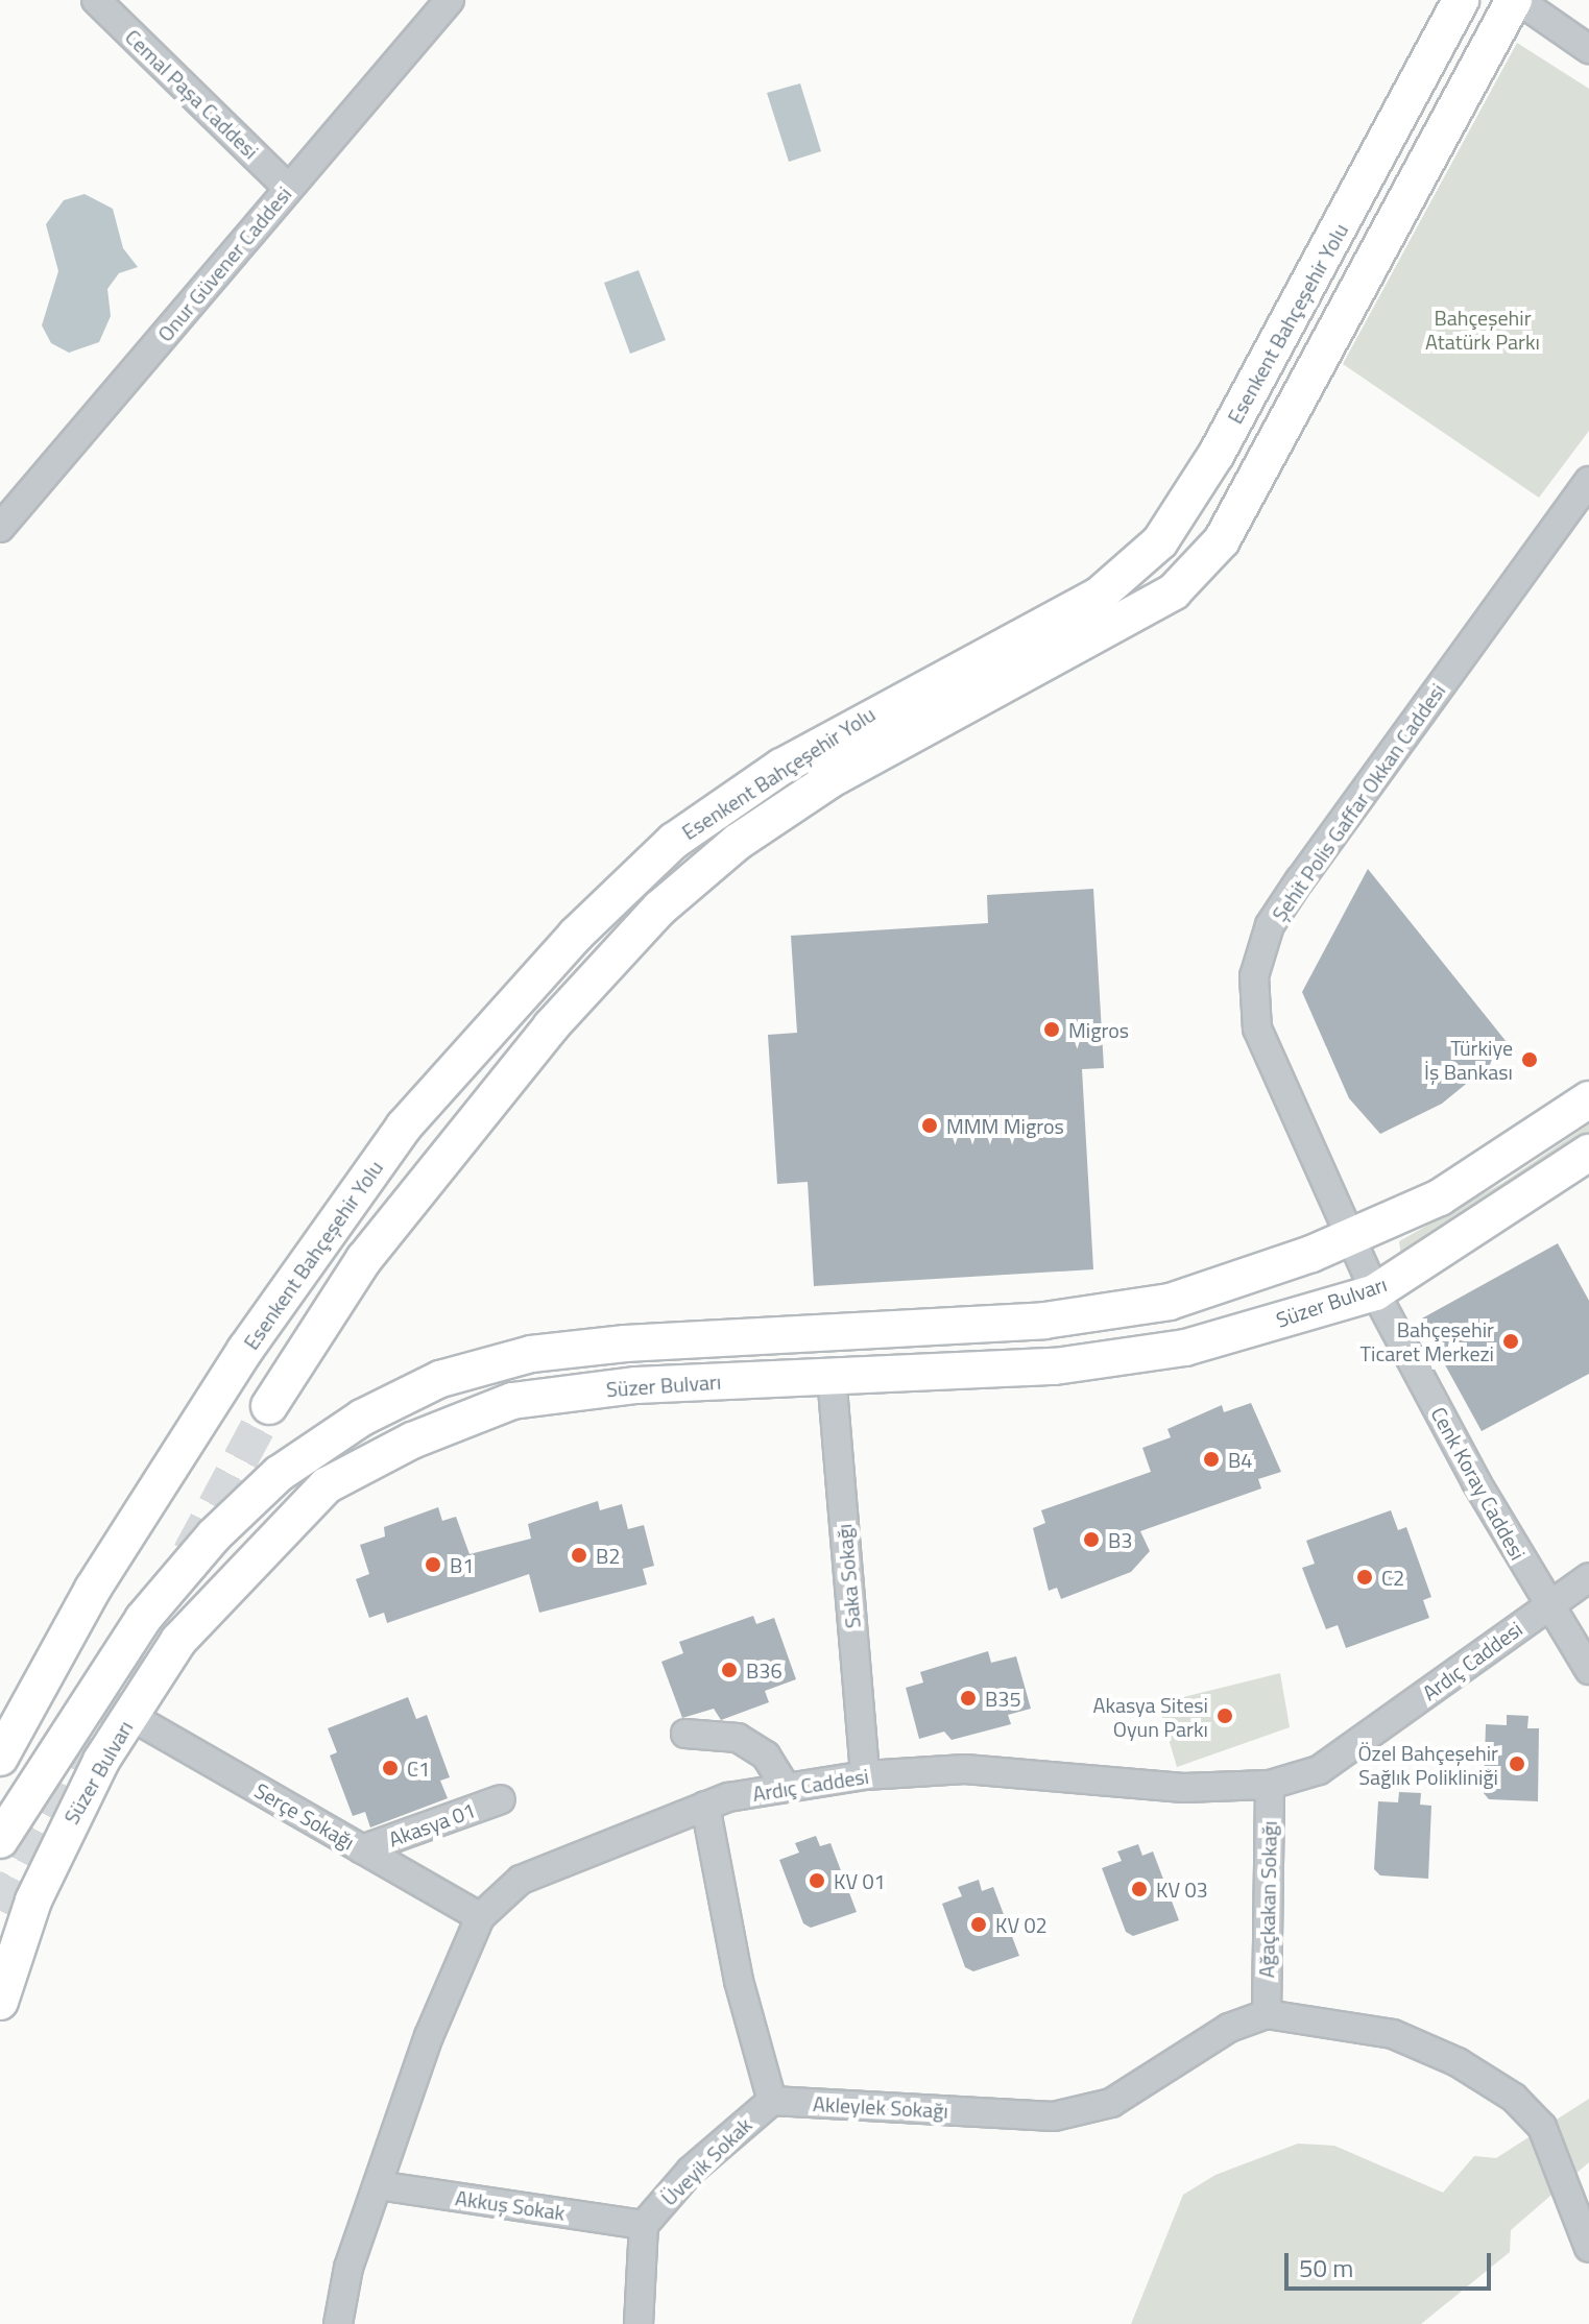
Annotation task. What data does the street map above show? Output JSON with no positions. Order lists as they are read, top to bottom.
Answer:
{
  "streets": {
    "main road": ["Esenkent Bahçeşehir Yolu", "Süzer Bulvarı"],
    "street": [
      "Cemal Paşa Caddesi",
      "Onur Güvener Caddesi",
      "Şehit Polis Gaffar Okkan Caddesi",
      "Cenk Koray Caddesi",
      "Saka Sokağı",
      "Ardıç Caddesi",
      "Serçe Sokağı",
      "Akasya 01",
      "Ağaçkakan Sokağı",
      "Akleylek Sokağı",
      "Üveyik Sokak",
      "Akkuş Sokak"
    ]
  },
  "crossings": [
    ["Cemal Paşa Caddesi", "Onur Güvener Caddesi"],
    ["Şehit Polis Gaffar Okkan Caddesi", "Süzer Bulvarı"],
    ["Şehit Polis Gaffar Okkan Caddesi", "Cenk Koray Caddesi"],
    ["Süzer Bulvarı", "Cenk Koray Caddesi"],
    ["Süzer Bulvarı", "Saka Sokağı"],
    ["Süzer Bulvarı", "Serçe Sokağı"],
    ["Cenk Koray Caddesi", "Ardıç Caddesi"],
    ["Saka Sokağı", "Ardıç Caddesi"],
    ["Ardıç Caddesi", "Serçe Sokağı"],
    ["Ardıç Caddesi", "Ağaçkakan Sokağı"],
    ["Ardıç Caddesi", "Akkuş Sokak"],
    ["Serçe Sokağı", "Akasya 01"],
    ["Ağaçkakan Sokağı", "Akleylek Sokağı"],
    ["Akleylek Sokağı", "Üveyik Sokak"],
    ["Üveyik Sokak", "Akkuş Sokak"]
  ],
  "parks": ["Bahçeşehir Atatürk Parkı"],
  "places": [
    "Migros",
    "Türkiye İş Bankası",
    "MMM Migros",
    "Bahçeşehir Ticaret Merkezi",
    "B4",
    "B3",
    "B2",
    "B1",
    "C2",
    "B36",
    "B35",
    "Akasya Sitesi Oyun Parkı",
    "Özel Bahçeşehir Sağlık Polikliniği",
    "C1",
    "KV 01",
    "KV 03",
    "KV 02"
  ],
  "scale_bar": "50 m"
}
